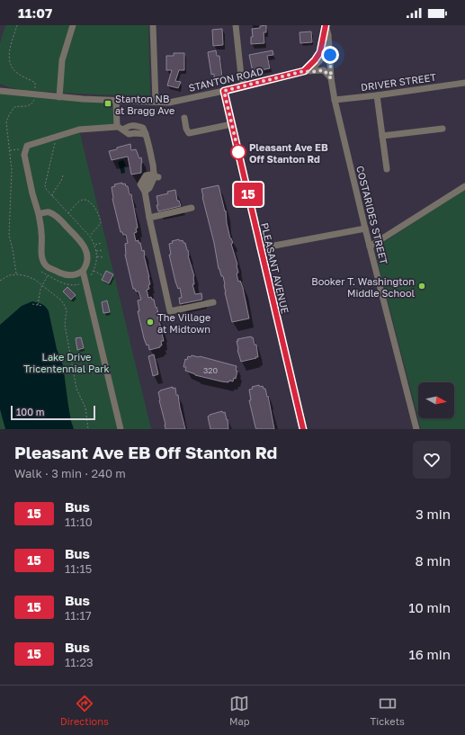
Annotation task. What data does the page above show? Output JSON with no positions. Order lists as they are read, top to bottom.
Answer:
{
  "streets": {
    "street": [
      "STANTON ROAD",
      "DRIVER STREET",
      "COSTARIDES STREET",
      "PLEASANT AVENUE"
    ]
  },
  "crossings": [
    ["STANTON ROAD", "COSTARIDES STREET"],
    ["STANTON ROAD", "PLEASANT AVENUE"],
    ["DRIVER STREET", "COSTARIDES STREET"]
  ],
  "parks": ["Lake Drive Tricentennial Park"],
  "places": {
    "transit": ["Stanton NB at Bragg Ave"],
    "other": ["Pleasant Ave EB Off Stanton Rd", "Booker T. Washington Middle School", "The Village at Midtown"]
  },
  "lines": ["bus line 15"],
  "house_numbers": ["320"],
  "scale_bar": "100 m",
  "north": "right",
  "page": {
    "status": "11:07",
    "on_map": "15",
    "scale": "100 m",
    "heading": ["Pleasant Ave EB Off Stanton Rd", "Walk · 3 min · 240 m"],
    "list": [
      {
        "mark": "15",
        "name": "Bus",
        "note": "11:10",
        "value": "3 min"
      },
      {
        "mark": "15",
        "name": "Bus",
        "note": "11:15",
        "value": "8 min"
      },
      {
        "mark": "15",
        "name": "Bus",
        "note": "11:17",
        "value": "10 min"
      },
      {
        "mark": "15",
        "name": "Bus",
        "note": "11:23",
        "value": "16 min"
      }
    ],
    "tabs": ["Directions", "Map", "Tickets"]
  }
}
